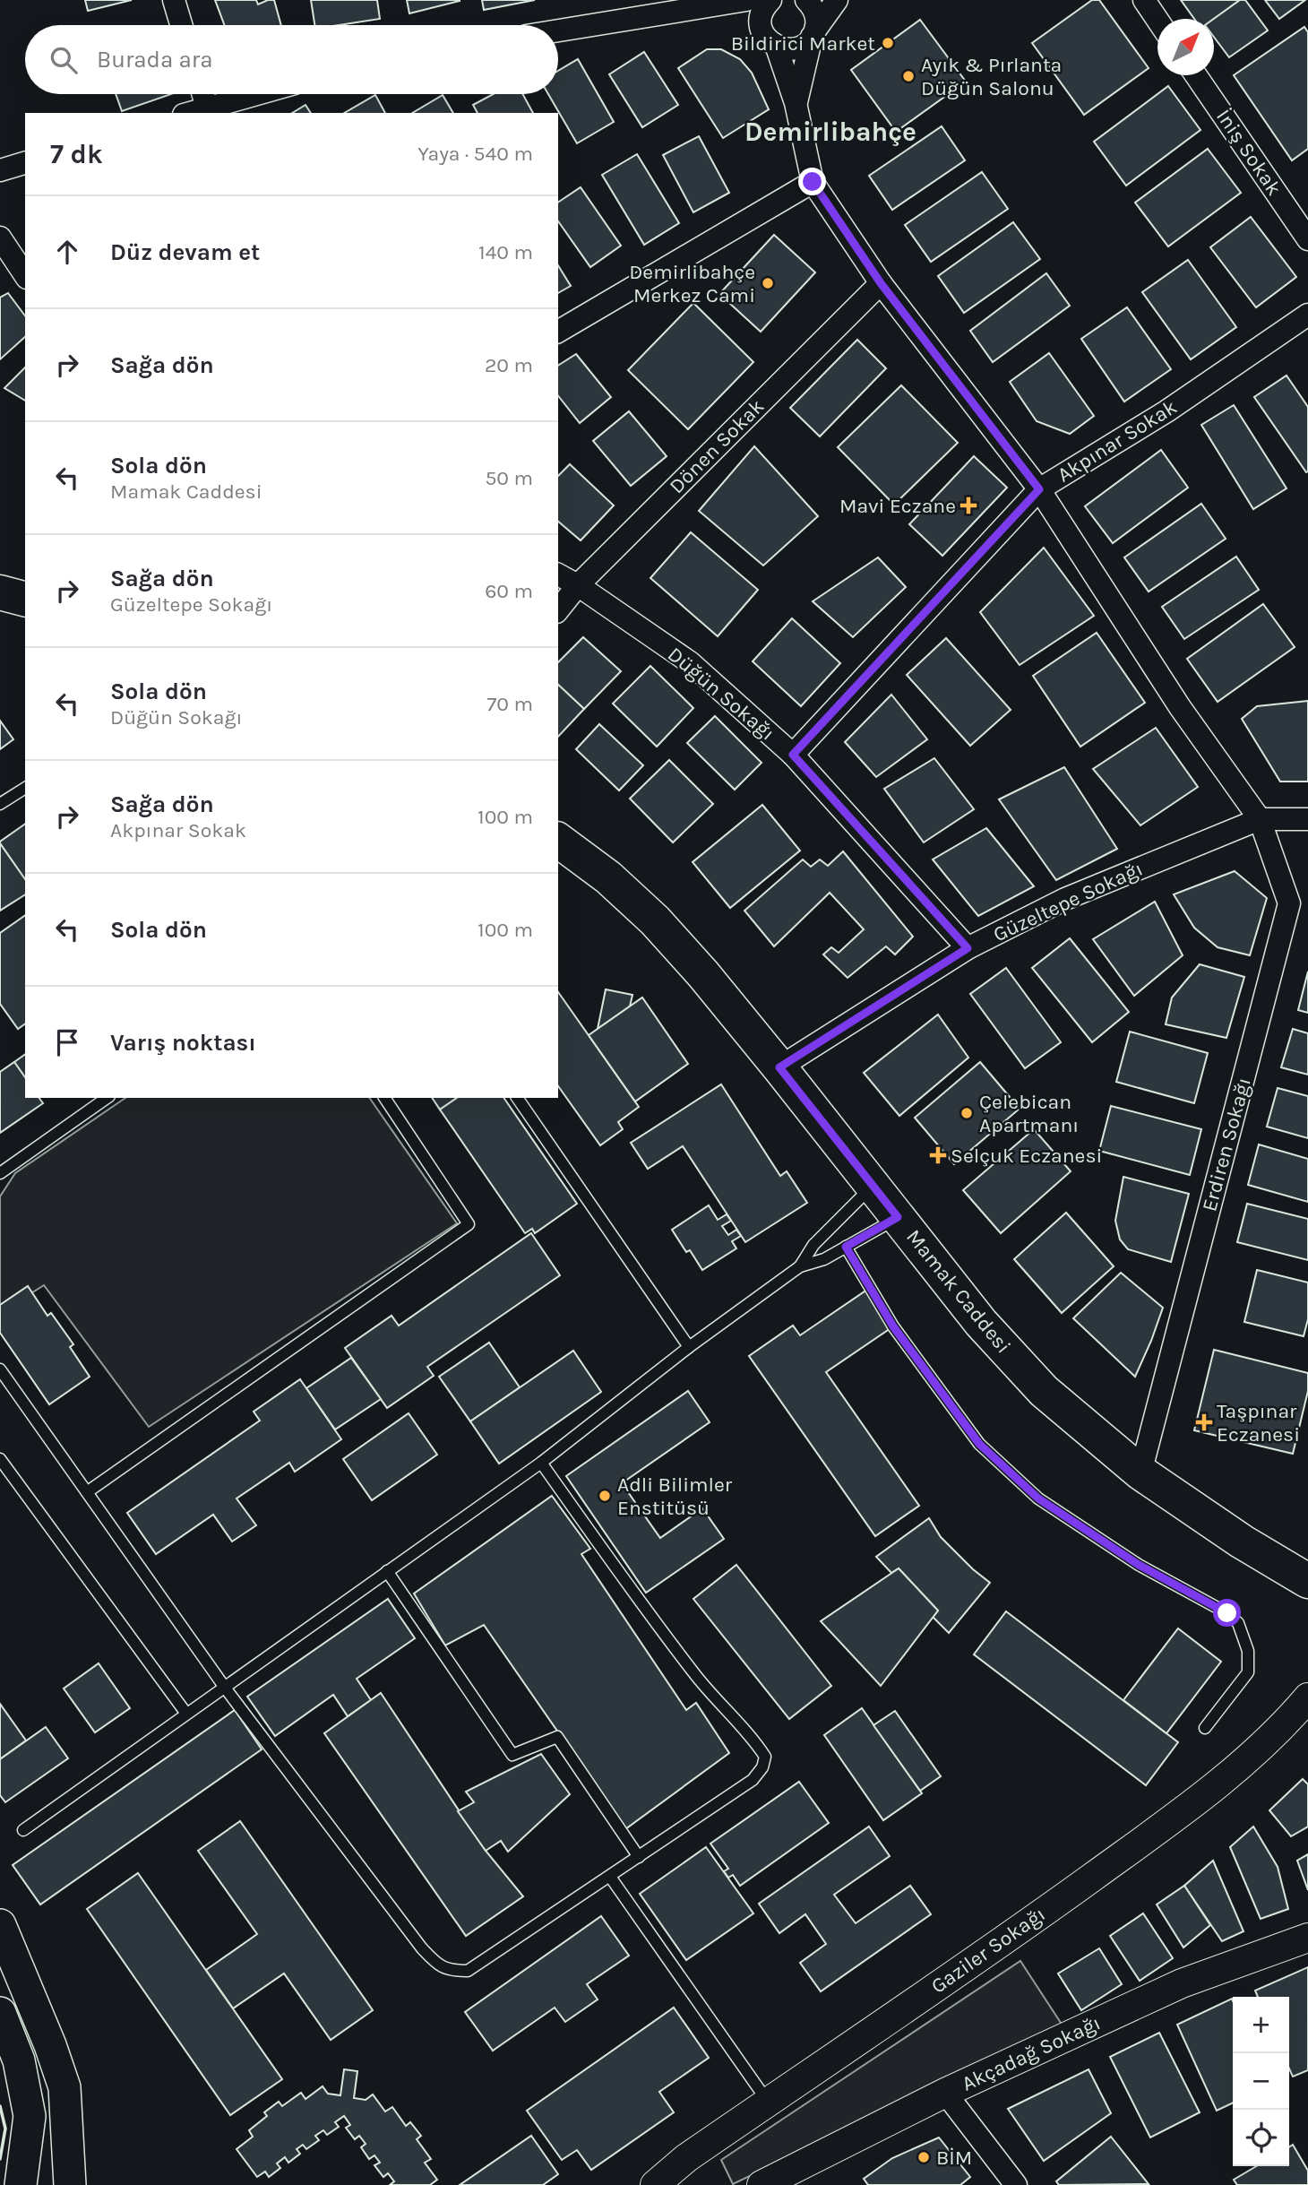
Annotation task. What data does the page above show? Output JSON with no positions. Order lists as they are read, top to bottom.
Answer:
{
  "streets": {
    "main road": ["Mamak Caddesi"],
    "street": [
      "İniş Sokak",
      "Akpınar Sokak",
      "Dönen Sokak",
      "Düğün Sokağı",
      "Güzeltepe Sokağı",
      "Erdiren Sokağı",
      "Gaziler Sokağı",
      "Akçadağ Sokağı"
    ]
  },
  "crossings": [
    ["Akpınar Sokak", "Düğün Sokağı"],
    ["Akpınar Sokak", "Erdiren Sokağı"],
    ["Dönen Sokak", "Düğün Sokağı"],
    ["Dönen Sokak", "Erdiren Sokağı"],
    ["Düğün Sokağı", "Güzeltepe Sokağı"],
    ["Güzeltepe Sokağı", "Erdiren Sokağı"],
    ["Güzeltepe Sokağı", "Mamak Caddesi"],
    ["Erdiren Sokağı", "Mamak Caddesi"]
  ],
  "districts": ["Demirlibahçe"],
  "places": {
    "other": [
      "Bildirici Market",
      "Ayık & Pırlanta Düğün Salonu",
      "Demirlibahçe Merkez Cami",
      "Çelebican Apartmanı",
      "Adli Bilimler Enstitüsü",
      "BİM"
    ],
    "health": ["Mavi Eczane", "Selçuk Eczanesi", "Taşpınar Eczanesi"]
  },
  "north": "top right",
  "page": {
    "search": "Burada ara",
    "heading": ["7 dk", "Yaya · 540 m"],
    "list": [
      ["Düz devam et", "140 m"],
      ["Sağa dön", "20 m"],
      ["Sola dön", "Mamak Caddesi", "50 m"],
      ["Sağa dön", "Güzeltepe Sokağı", "60 m"],
      ["Sola dön", "Düğün Sokağı", "70 m"],
      ["Sağa dön", "Akpınar Sokak", "100 m"],
      ["Sola dön", "100 m"],
      "Varış noktası"
    ],
    "map_buttons": ["+", "−"]
  }
}
